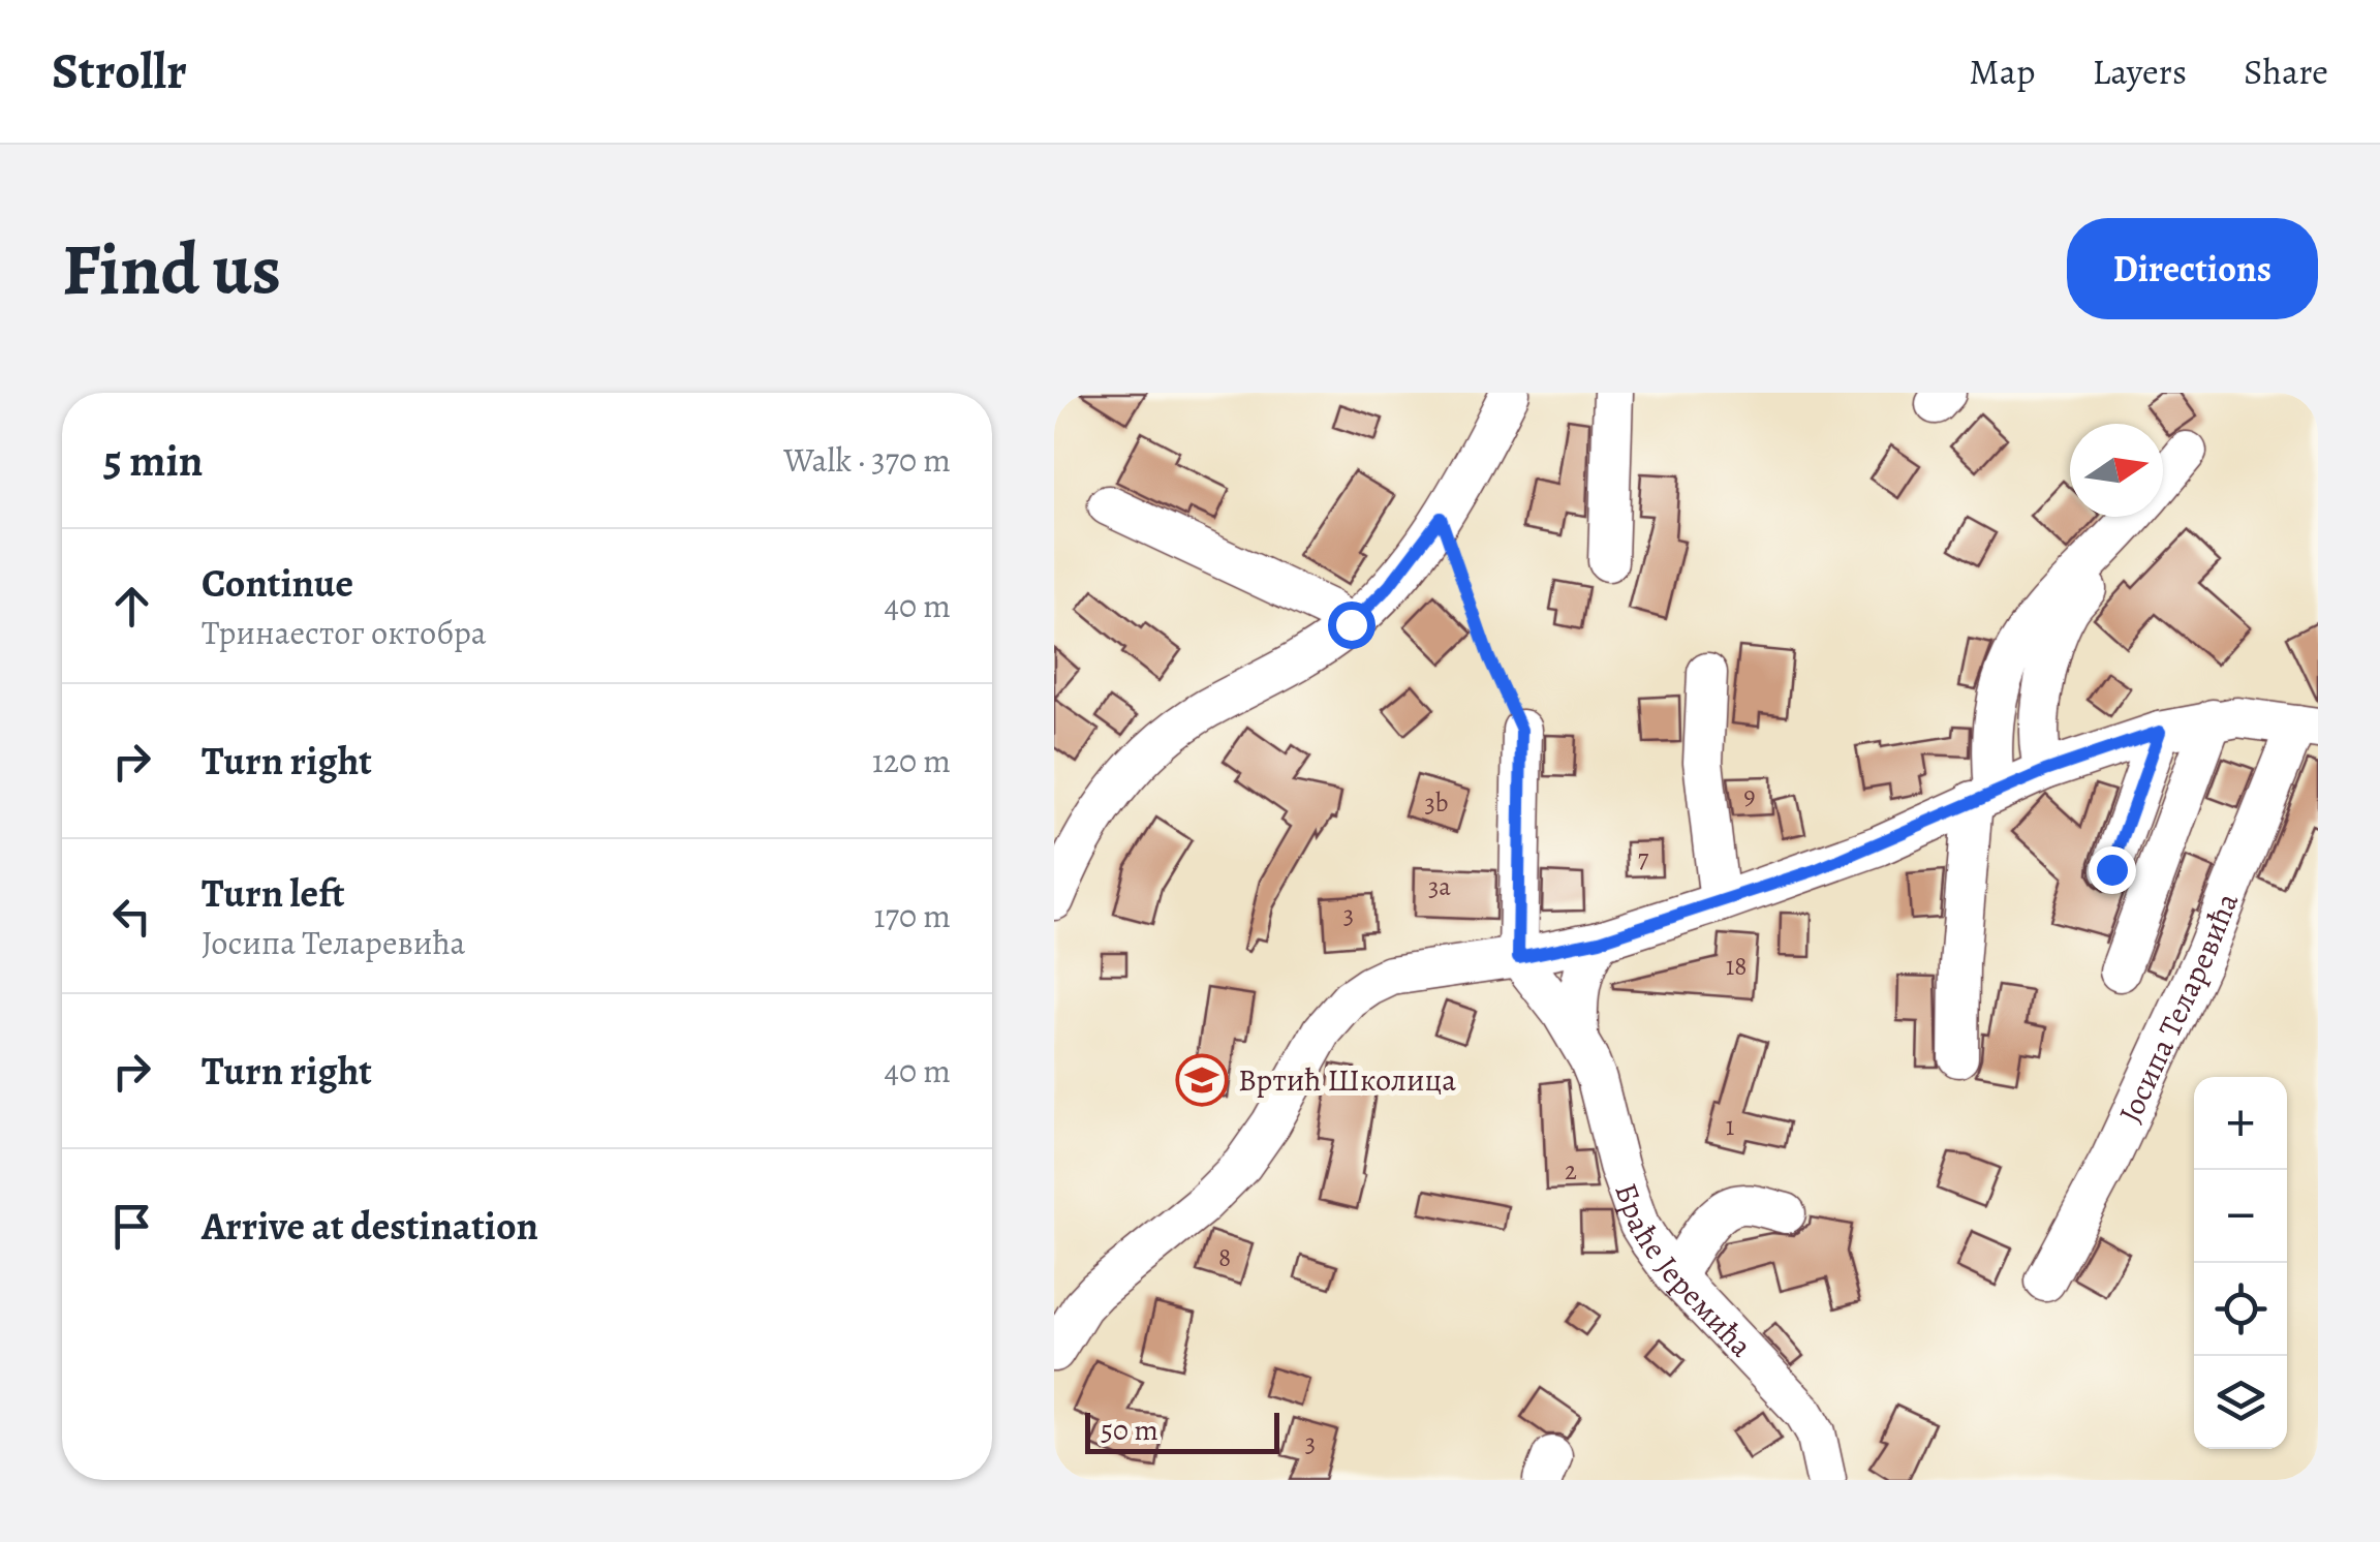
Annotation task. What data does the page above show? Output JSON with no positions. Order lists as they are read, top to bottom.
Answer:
{
  "streets": {
    "street": ["Јосипа Теларевића", "Браће Јеремића"]
  },
  "crossings": [
    ["Јосипа Теларевића", "Браће Јеремића"]
  ],
  "places": {
    "school or university": ["Вртић Школица"]
  },
  "house_numbers": [
    "9",
    "3b",
    "7",
    "3a",
    "3",
    "18",
    "1",
    "2",
    "8",
    "3"
  ],
  "scale_bar": "50 m",
  "north": "right",
  "page": {
    "header": "Strollr",
    "nav": ["Map", "Layers", "Share"],
    "buttons": "Directions",
    "title": "Find us",
    "heading": ["5 min", "Walk · 370 m"],
    "list": [
      ["Continue", "Тринаестог октобра", "40 m"],
      ["Turn right", "120 m"],
      ["Turn left", "Јосипа Теларевића", "170 m"],
      ["Turn right", "40 m"],
      "Arrive at destination"
    ],
    "map_buttons": ["+", "−"],
    "scale": "50 m"
  }
}
